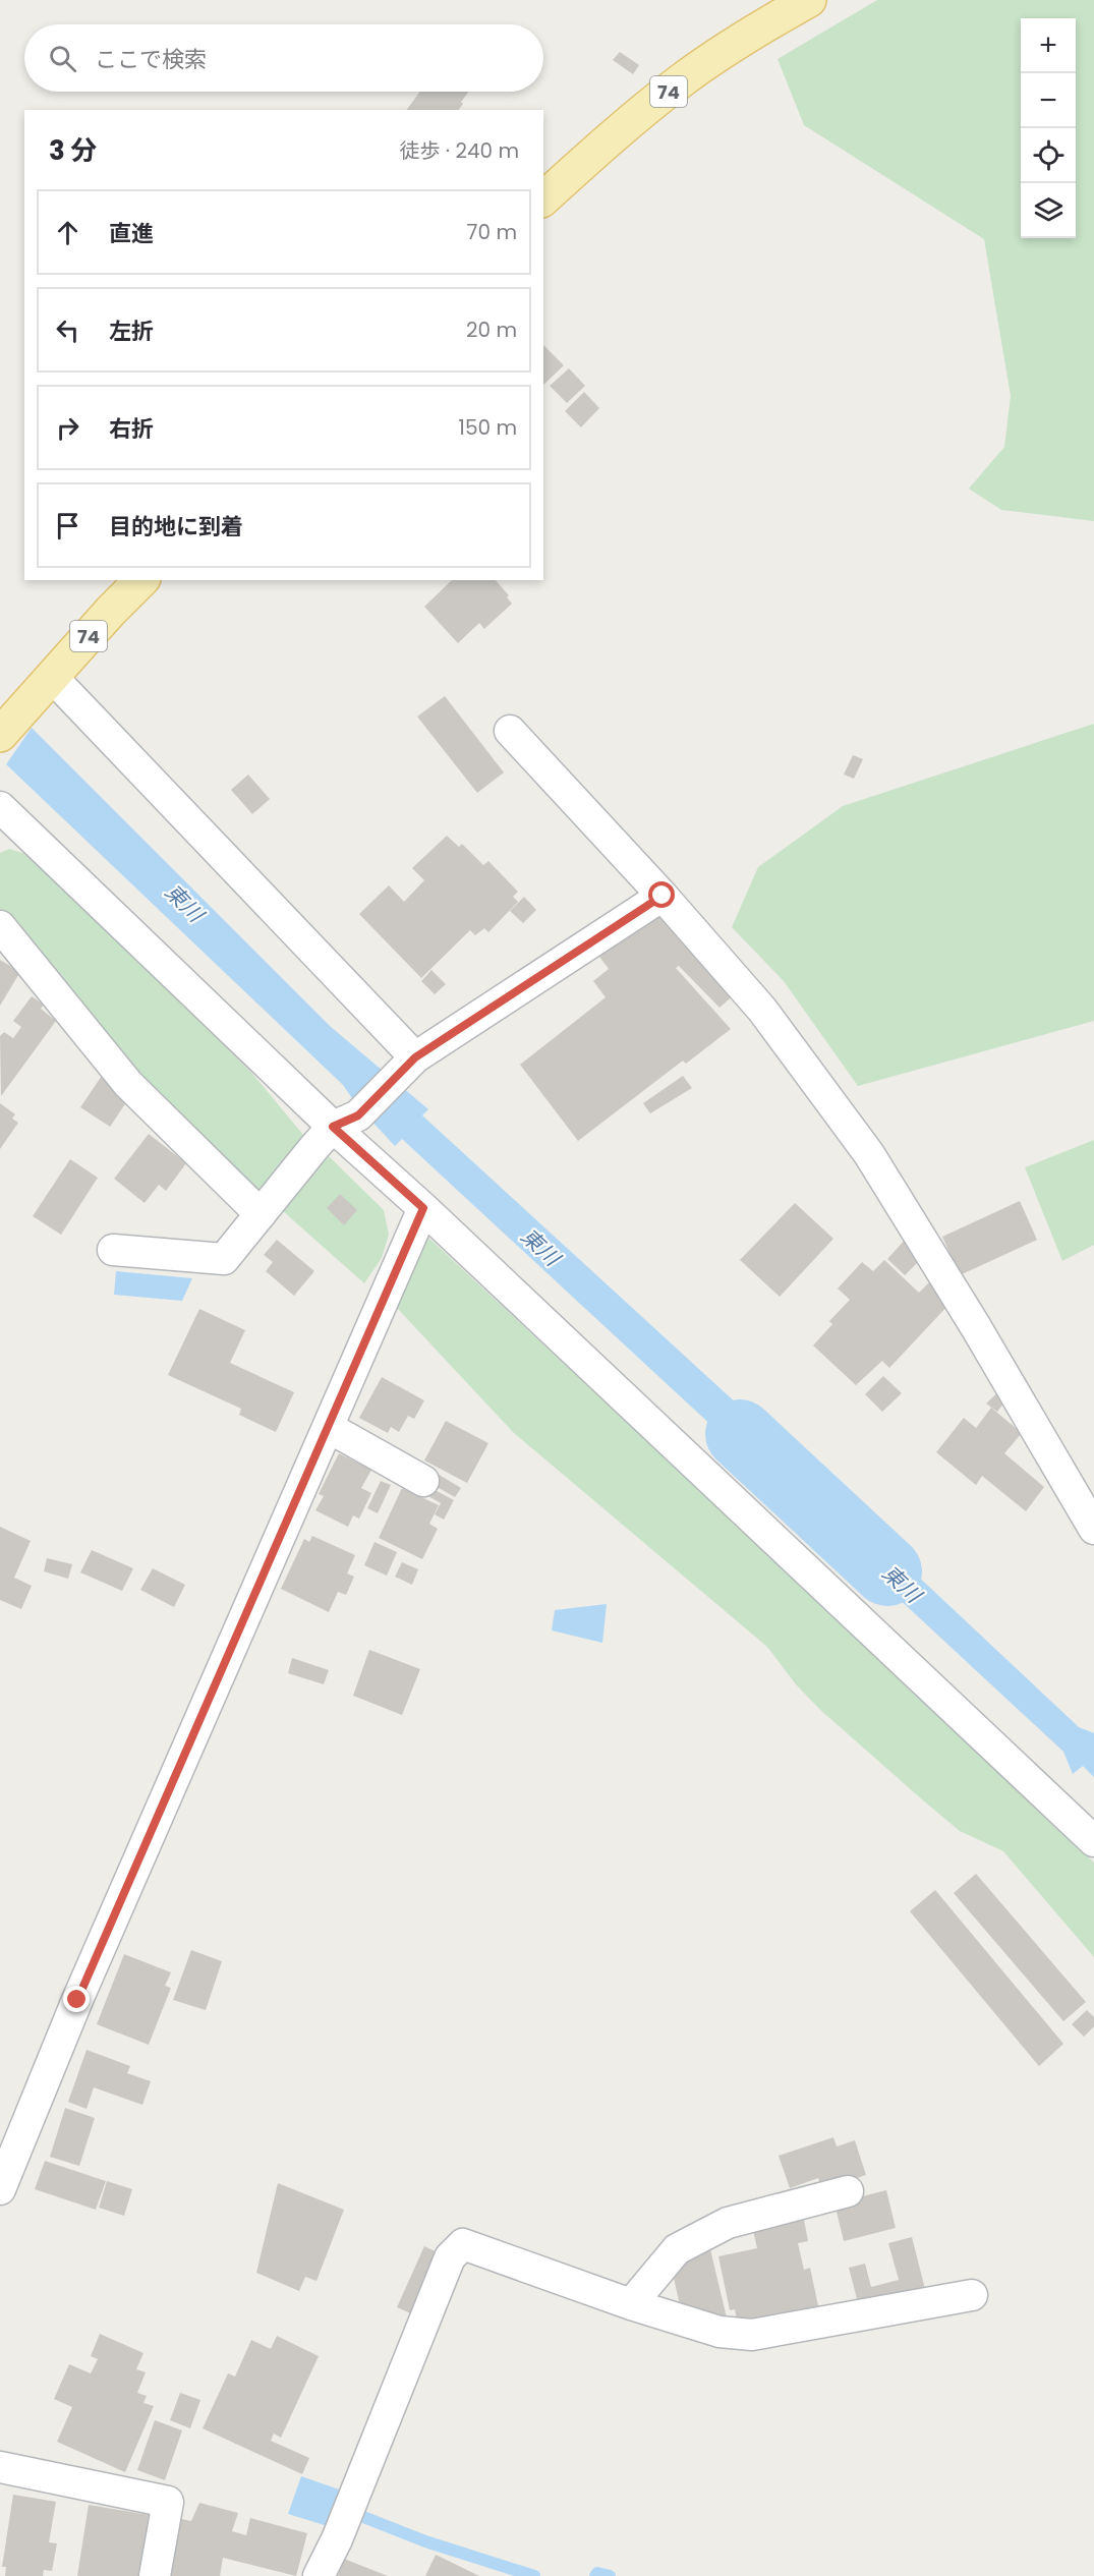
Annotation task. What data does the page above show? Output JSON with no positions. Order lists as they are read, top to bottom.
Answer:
{
  "streets": {
    "main road": ["74"]
  },
  "water": ["東川"],
  "page": {
    "map_buttons": ["+", "−"],
    "search": "ここで検索",
    "heading": ["3 分", "徒歩 · 240 m"],
    "list": [
      ["直進", "70 m"],
      ["左折", "20 m"],
      ["右折", "150 m"],
      "目的地に到着"
    ]
  }
}
